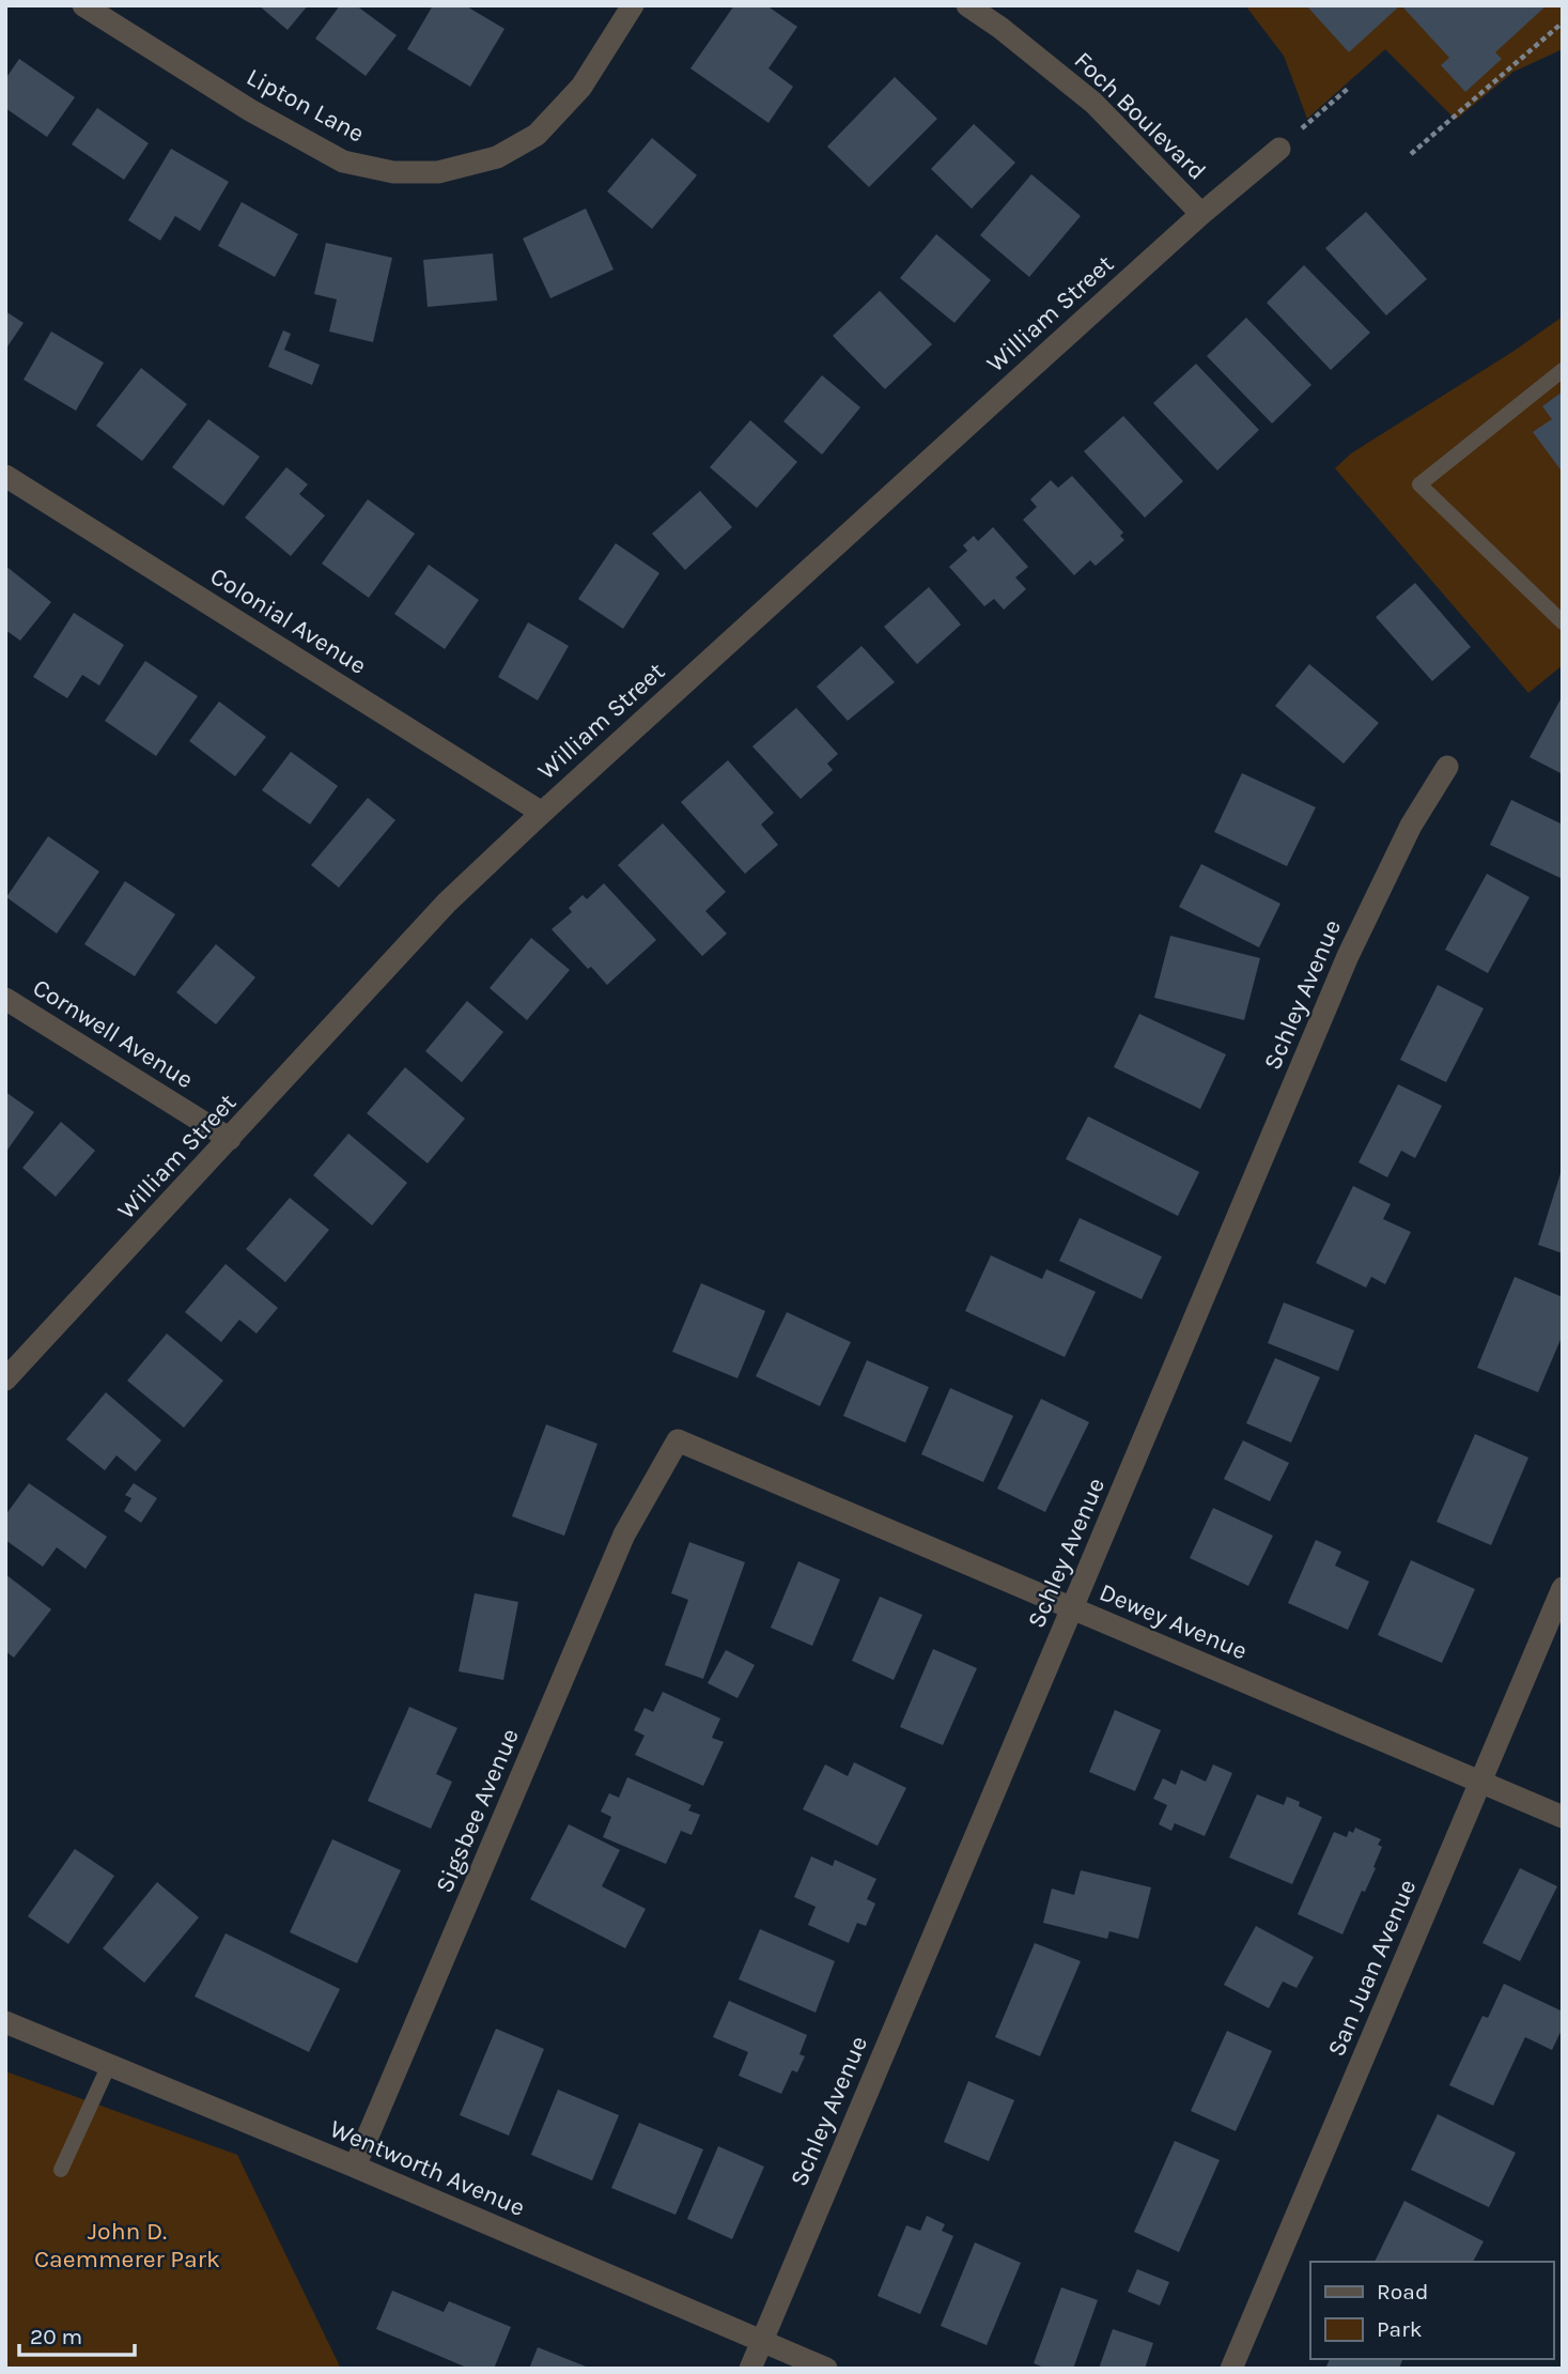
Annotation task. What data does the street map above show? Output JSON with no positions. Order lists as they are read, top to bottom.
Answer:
{
  "streets": {
    "street": [
      "Lipton Lane",
      "Foch Boulevard",
      "William Street",
      "Colonial Avenue",
      "Schley Avenue",
      "Cornwell Avenue",
      "Dewey Avenue",
      "Sigsbee Avenue",
      "San Juan Avenue",
      "Wentworth Avenue"
    ]
  },
  "crossings": [
    ["Foch Boulevard", "William Street"],
    ["William Street", "Colonial Avenue"],
    ["William Street", "Cornwell Avenue"],
    ["Schley Avenue", "Dewey Avenue"],
    ["Schley Avenue", "Wentworth Avenue"],
    ["Dewey Avenue", "Sigsbee Avenue"],
    ["Dewey Avenue", "San Juan Avenue"],
    ["Sigsbee Avenue", "Wentworth Avenue"]
  ],
  "parks": ["John D. Caemmerer Park"],
  "legend": ["Road", "Park"],
  "scale_bar": "20 m"
}
